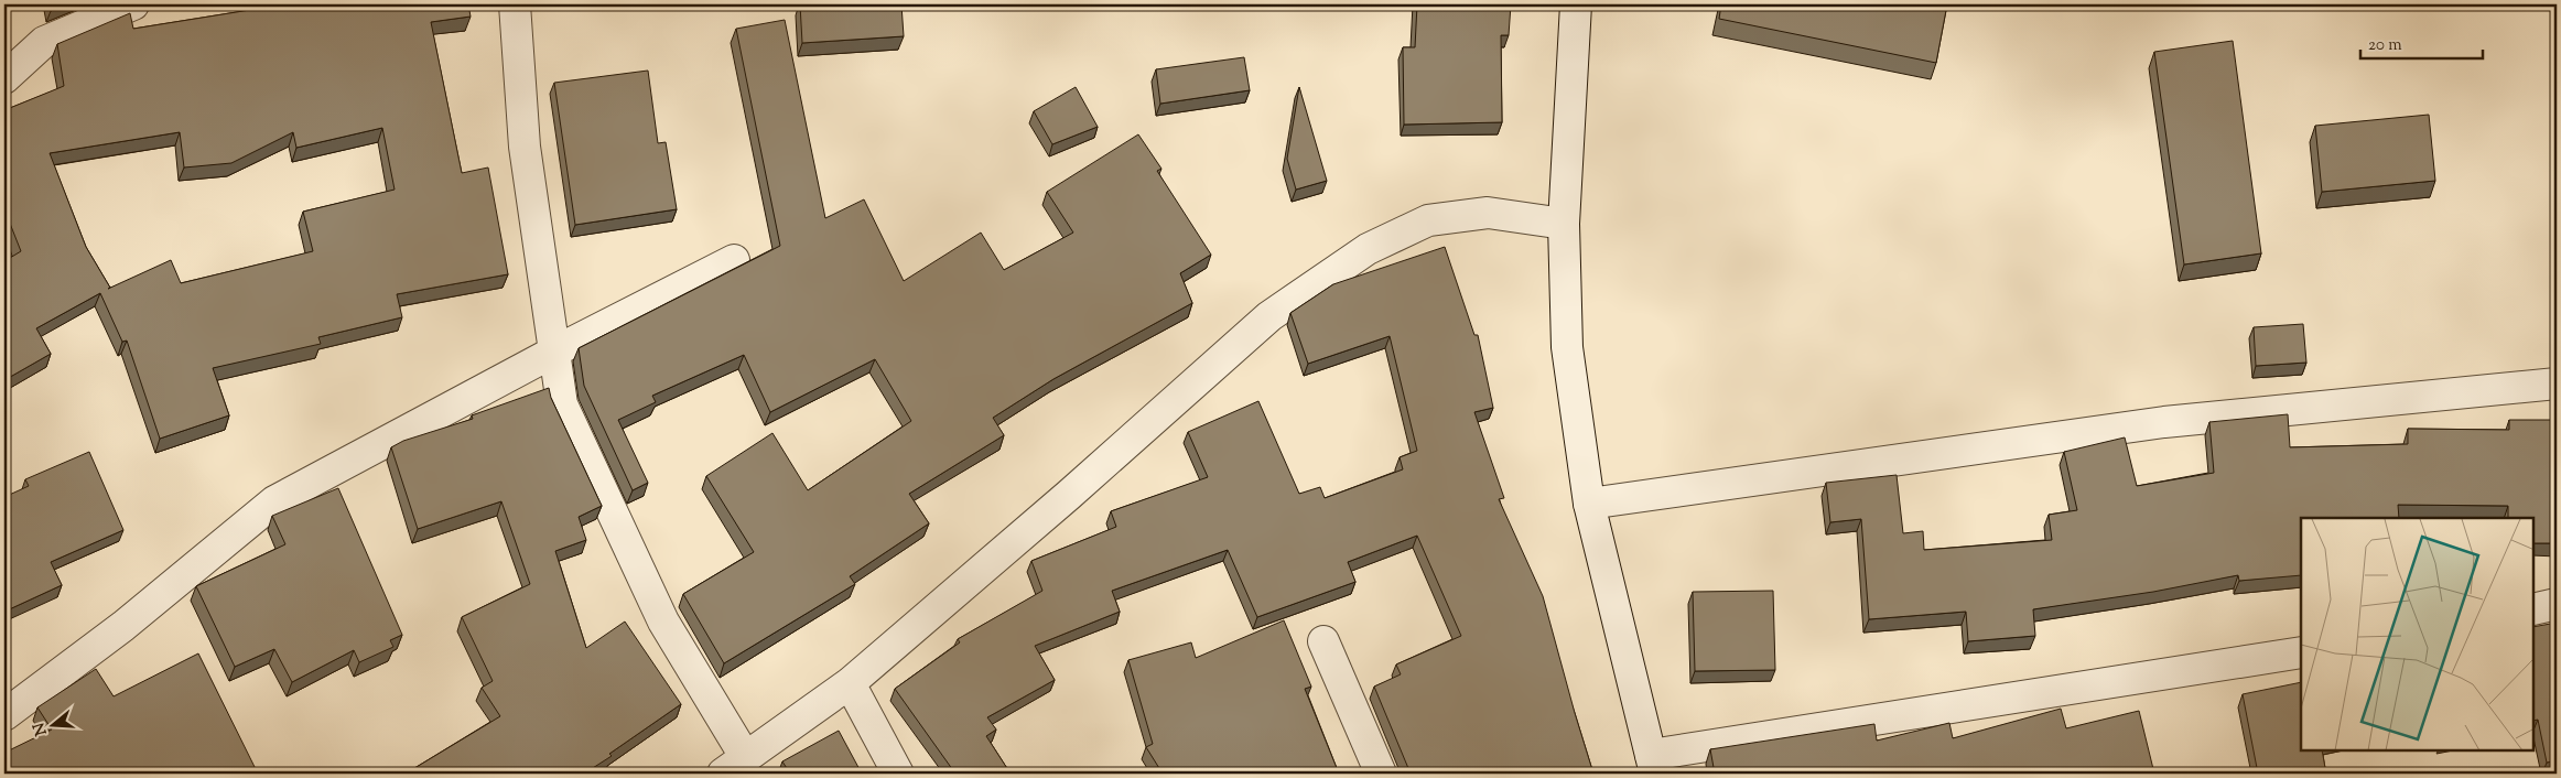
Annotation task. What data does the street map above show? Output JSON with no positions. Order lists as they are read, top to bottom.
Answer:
{
  "scale_bar": "20 m",
  "north": "left"
}
